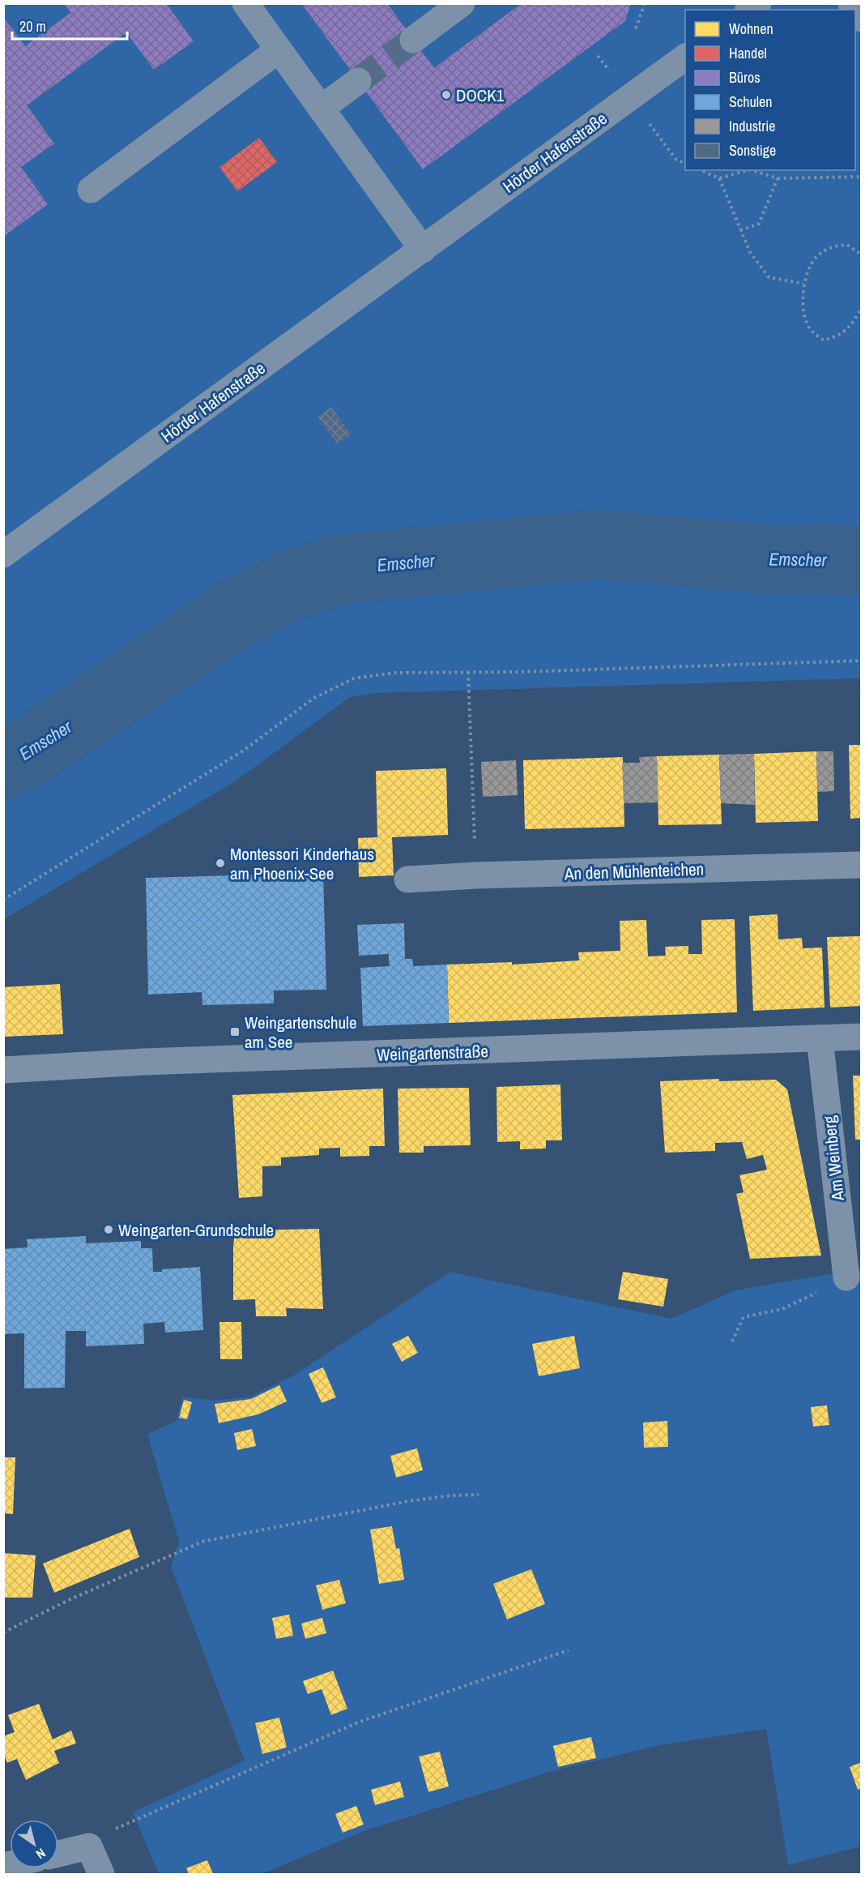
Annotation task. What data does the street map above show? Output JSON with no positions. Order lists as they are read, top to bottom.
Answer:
{
  "streets": {
    "street": [
      "Hörder Hafenstraße",
      "An den Mühlenteichen",
      "Weingartenstraße",
      "Am Weinberg"
    ]
  },
  "crossings": [
    ["Weingartenstraße", "Am Weinberg"]
  ],
  "water": ["Emscher"],
  "places": {
    "other": ["DOCK1", "Montessori Kinderhaus am Phoenix-See", "Weingarten-Grundschule"],
    "transit": ["Weingartenschule am See"]
  },
  "legend": [
    "Wohnen",
    "Handel",
    "Büros",
    "Schulen",
    "Industrie",
    "Sonstige"
  ],
  "scale_bar": "20 m",
  "north": "bottom right"
}
